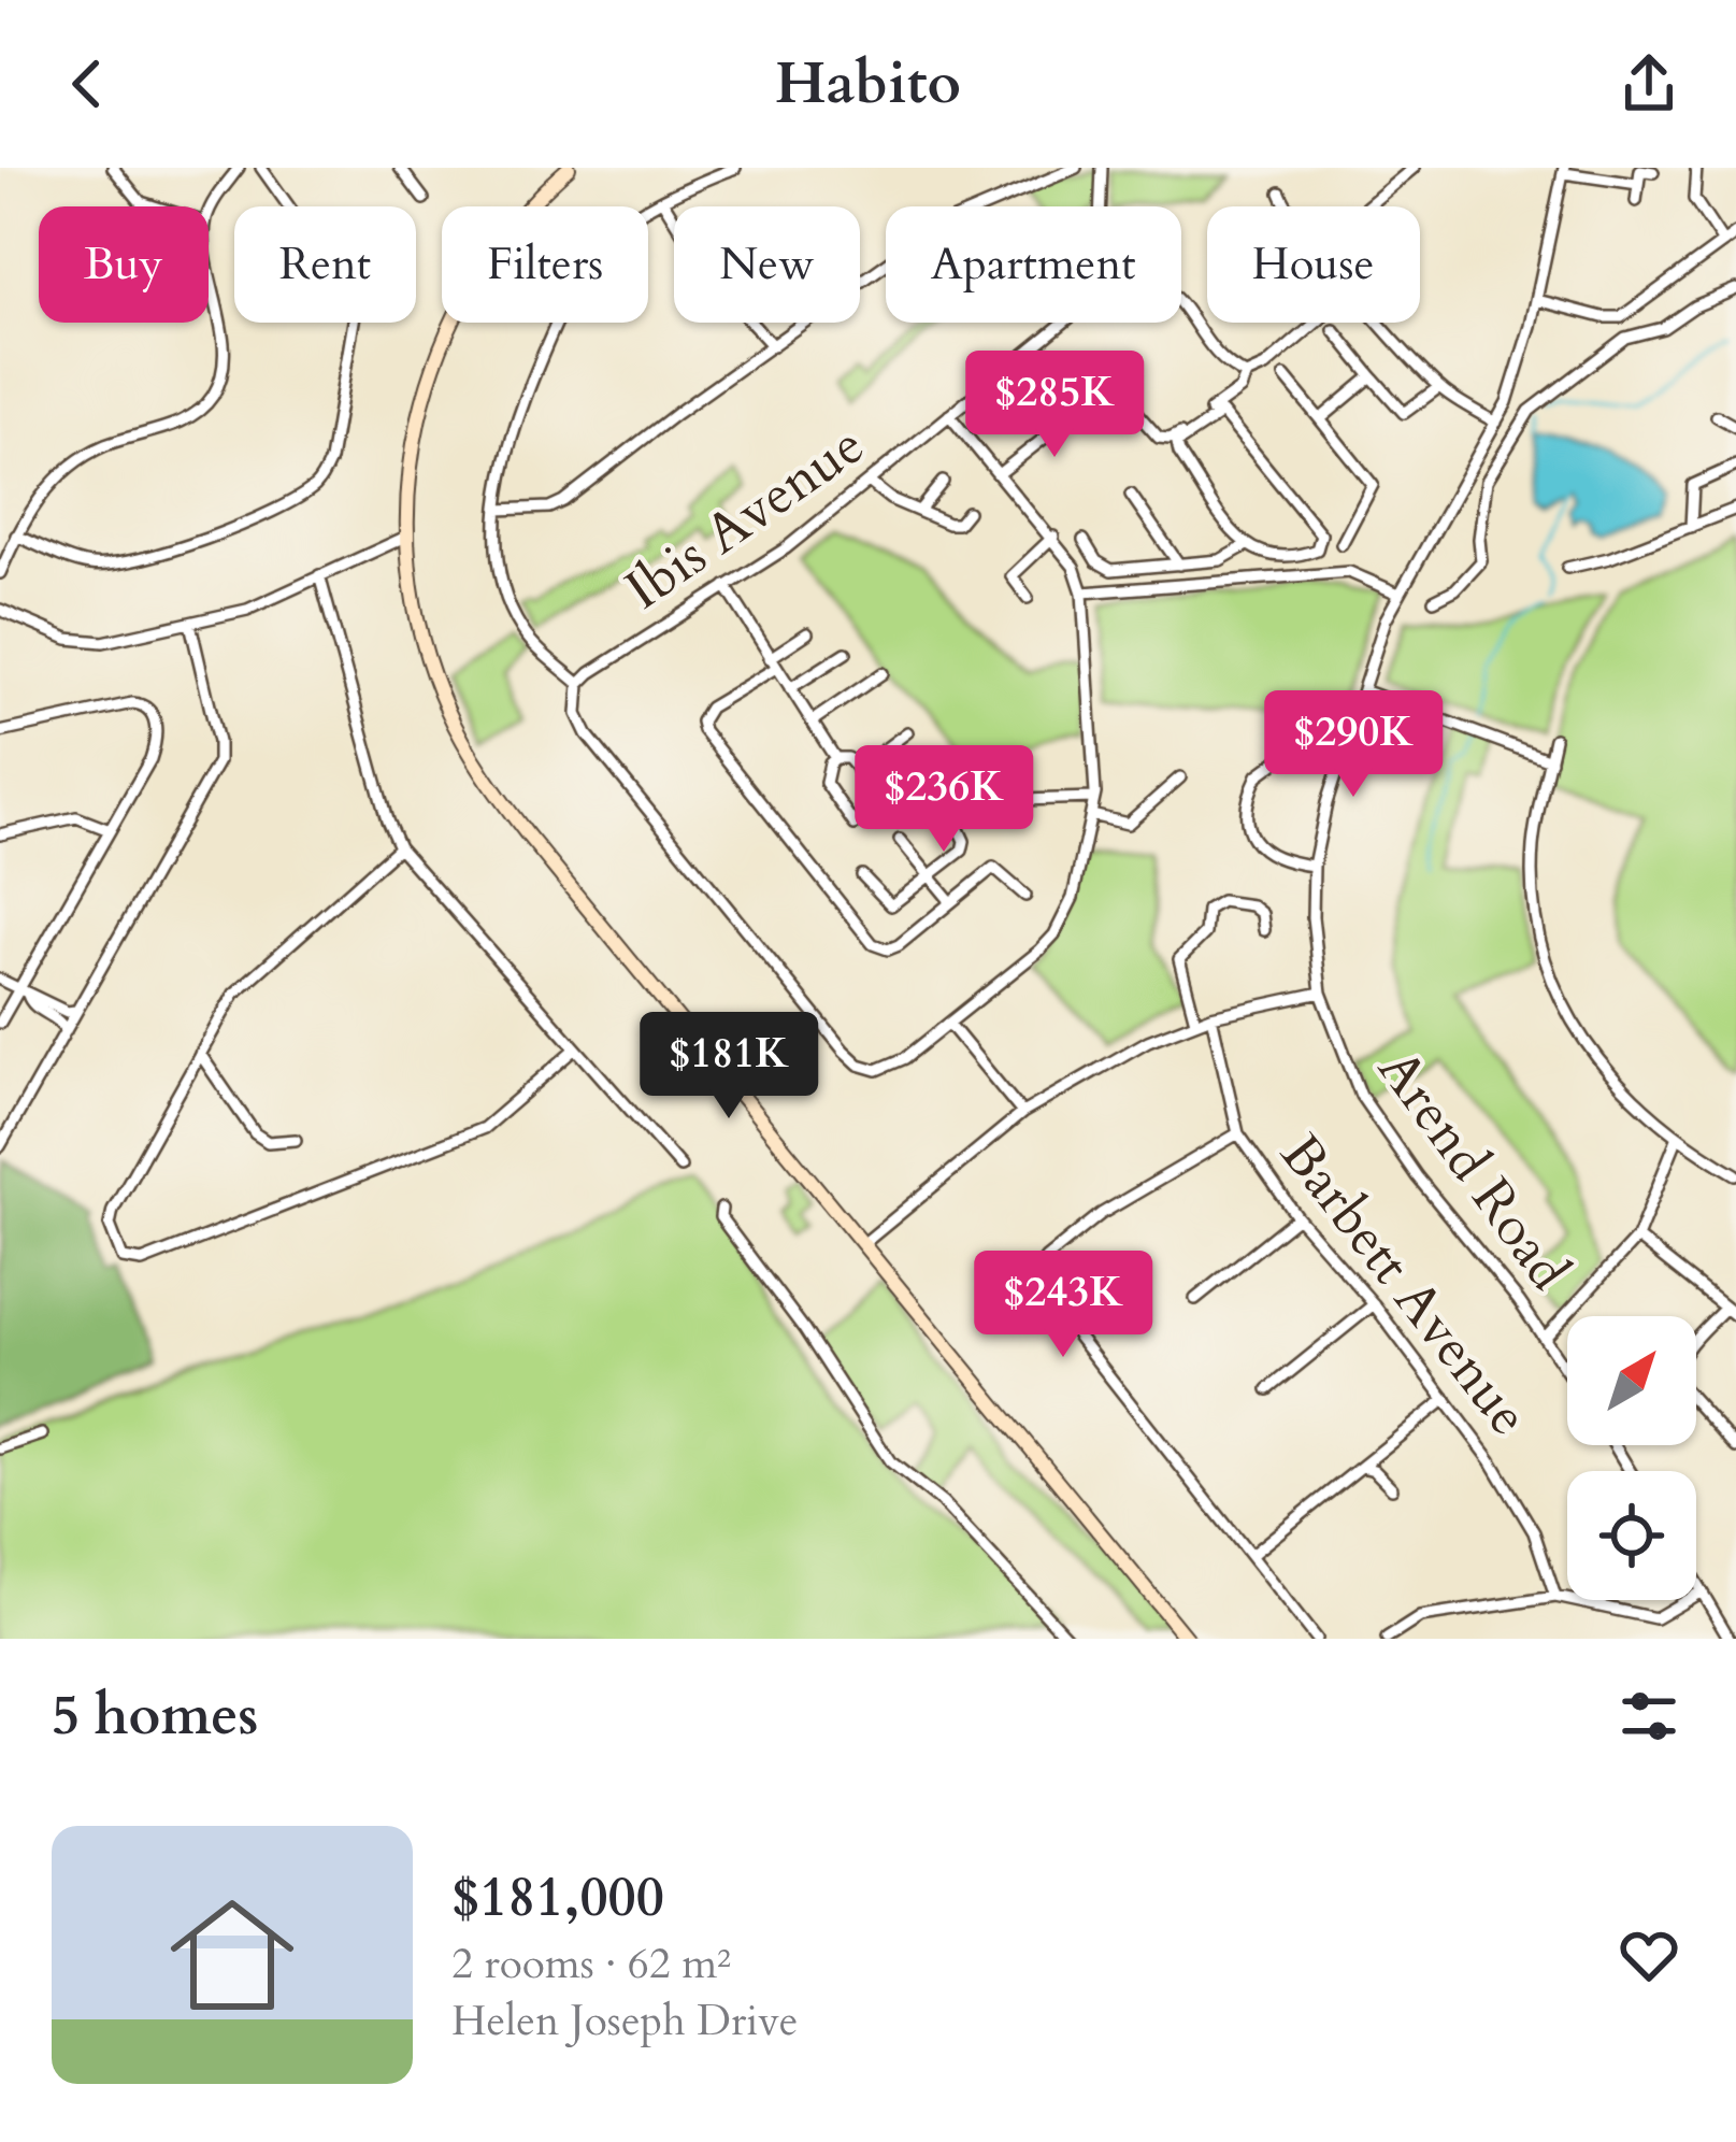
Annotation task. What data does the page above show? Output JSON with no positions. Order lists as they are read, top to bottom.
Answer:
{
  "streets": {
    "street": ["Ibis Avenue", "Arend Road", "Barbett Avenue"]
  },
  "north": "top right",
  "page": {
    "header": "Habito",
    "chip": [
      "Buy",
      "Rent",
      "Filters",
      "New",
      "Apartment",
      "House"
    ],
    "price": [
      "$285K",
      "$290K",
      "$236K",
      "$181K",
      "$243K"
    ],
    "heading": "5 homes",
    "list": [
      {
        "name": "$181,000",
        "note": "2 rooms · 62 m² · Helen Joseph Drive"
      }
    ]
  }
}
